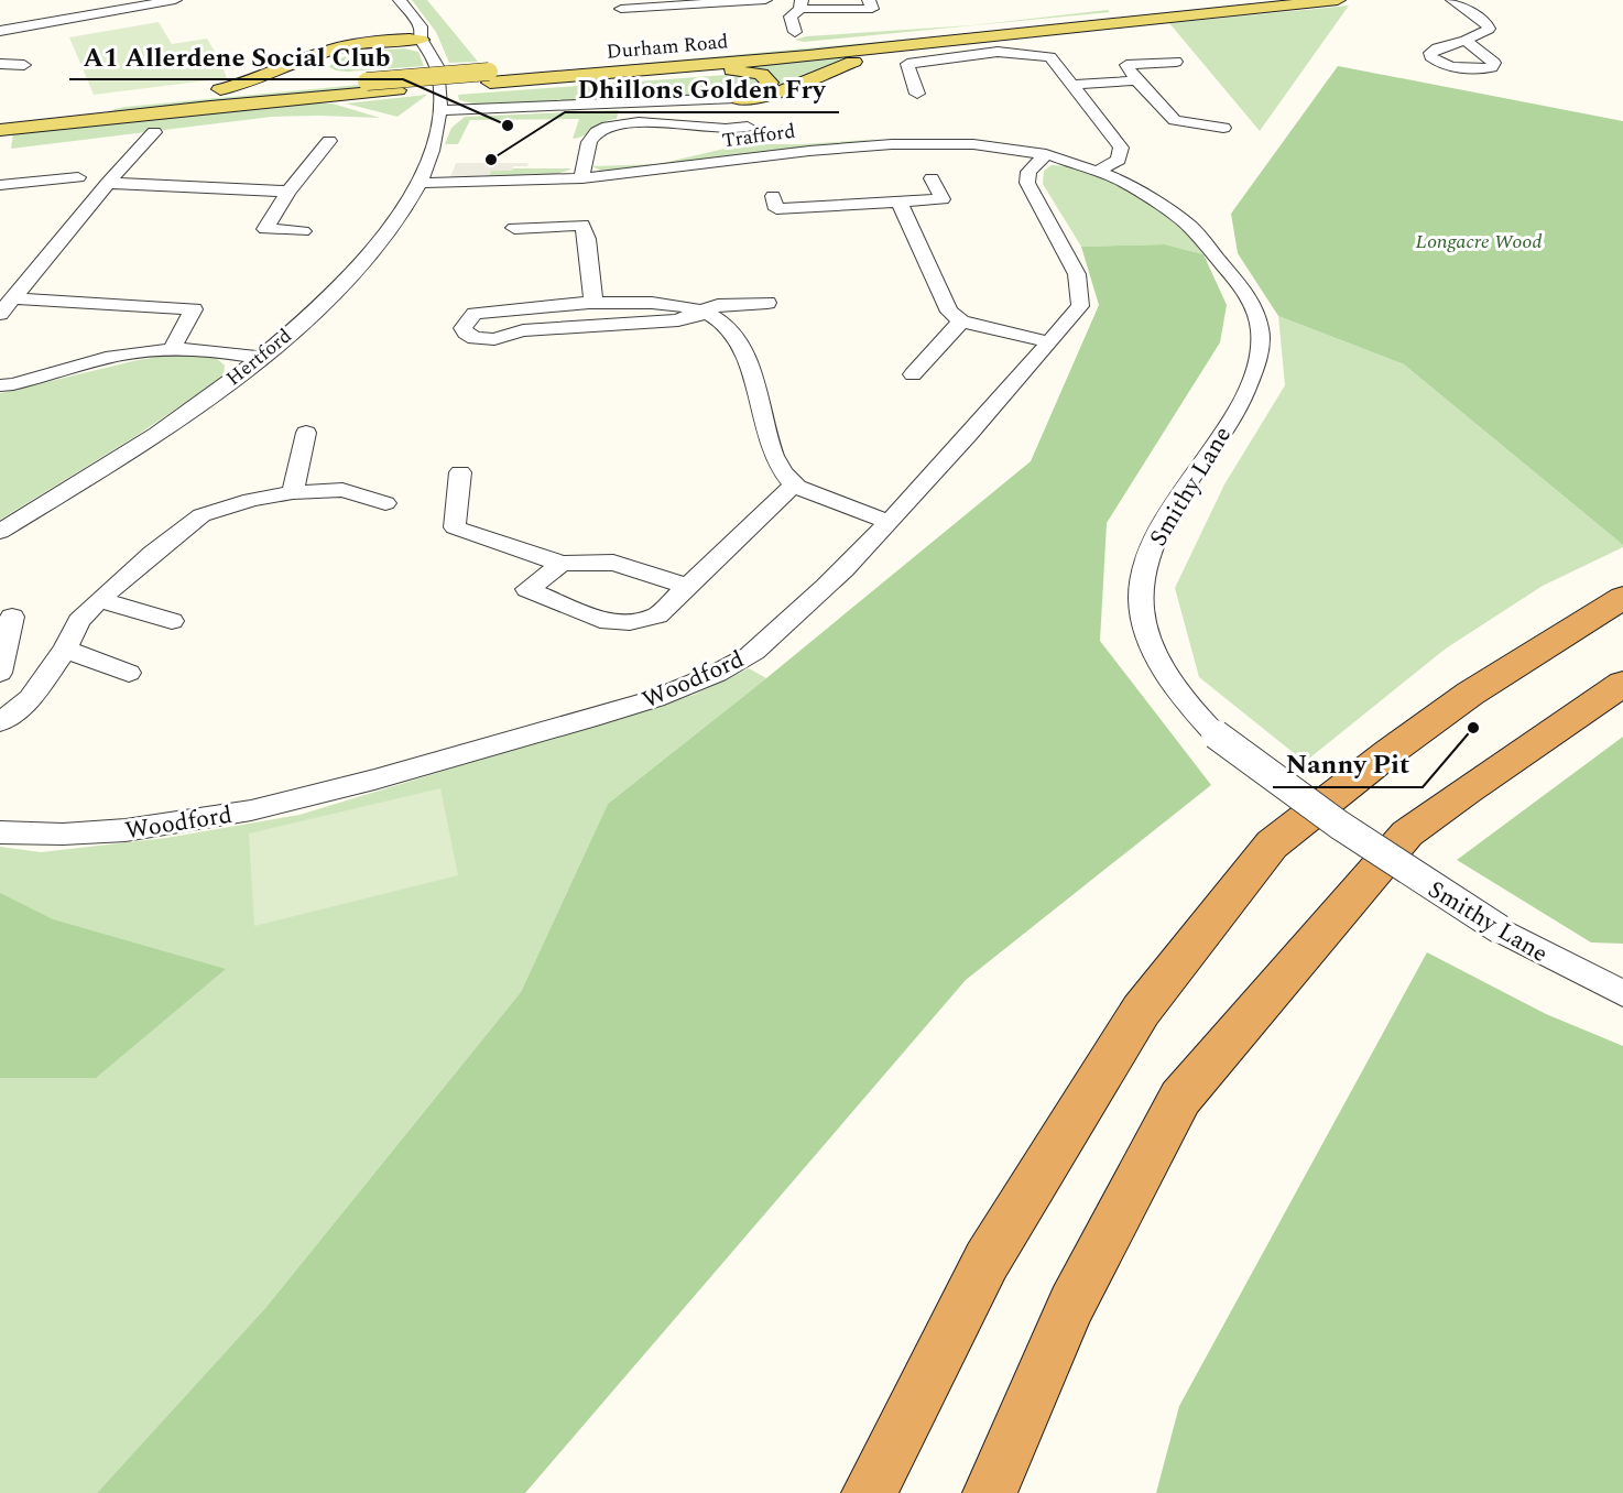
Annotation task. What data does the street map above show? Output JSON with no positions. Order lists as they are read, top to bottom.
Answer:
{
  "streets": {
    "main road": ["Durham Road"],
    "street": [
      "Trafford",
      "Hertford",
      "Smithy Lane",
      "Woodford"
    ]
  },
  "crossings": [
    ["Trafford", "Hertford"],
    ["Trafford", "Smithy Lane"],
    ["Trafford", "Woodford"]
  ],
  "parks": ["Longacre Wood"],
  "places": ["A1 Allerdene Social Club", "Dhillons Golden Fry", "Nanny Pit"]
}
